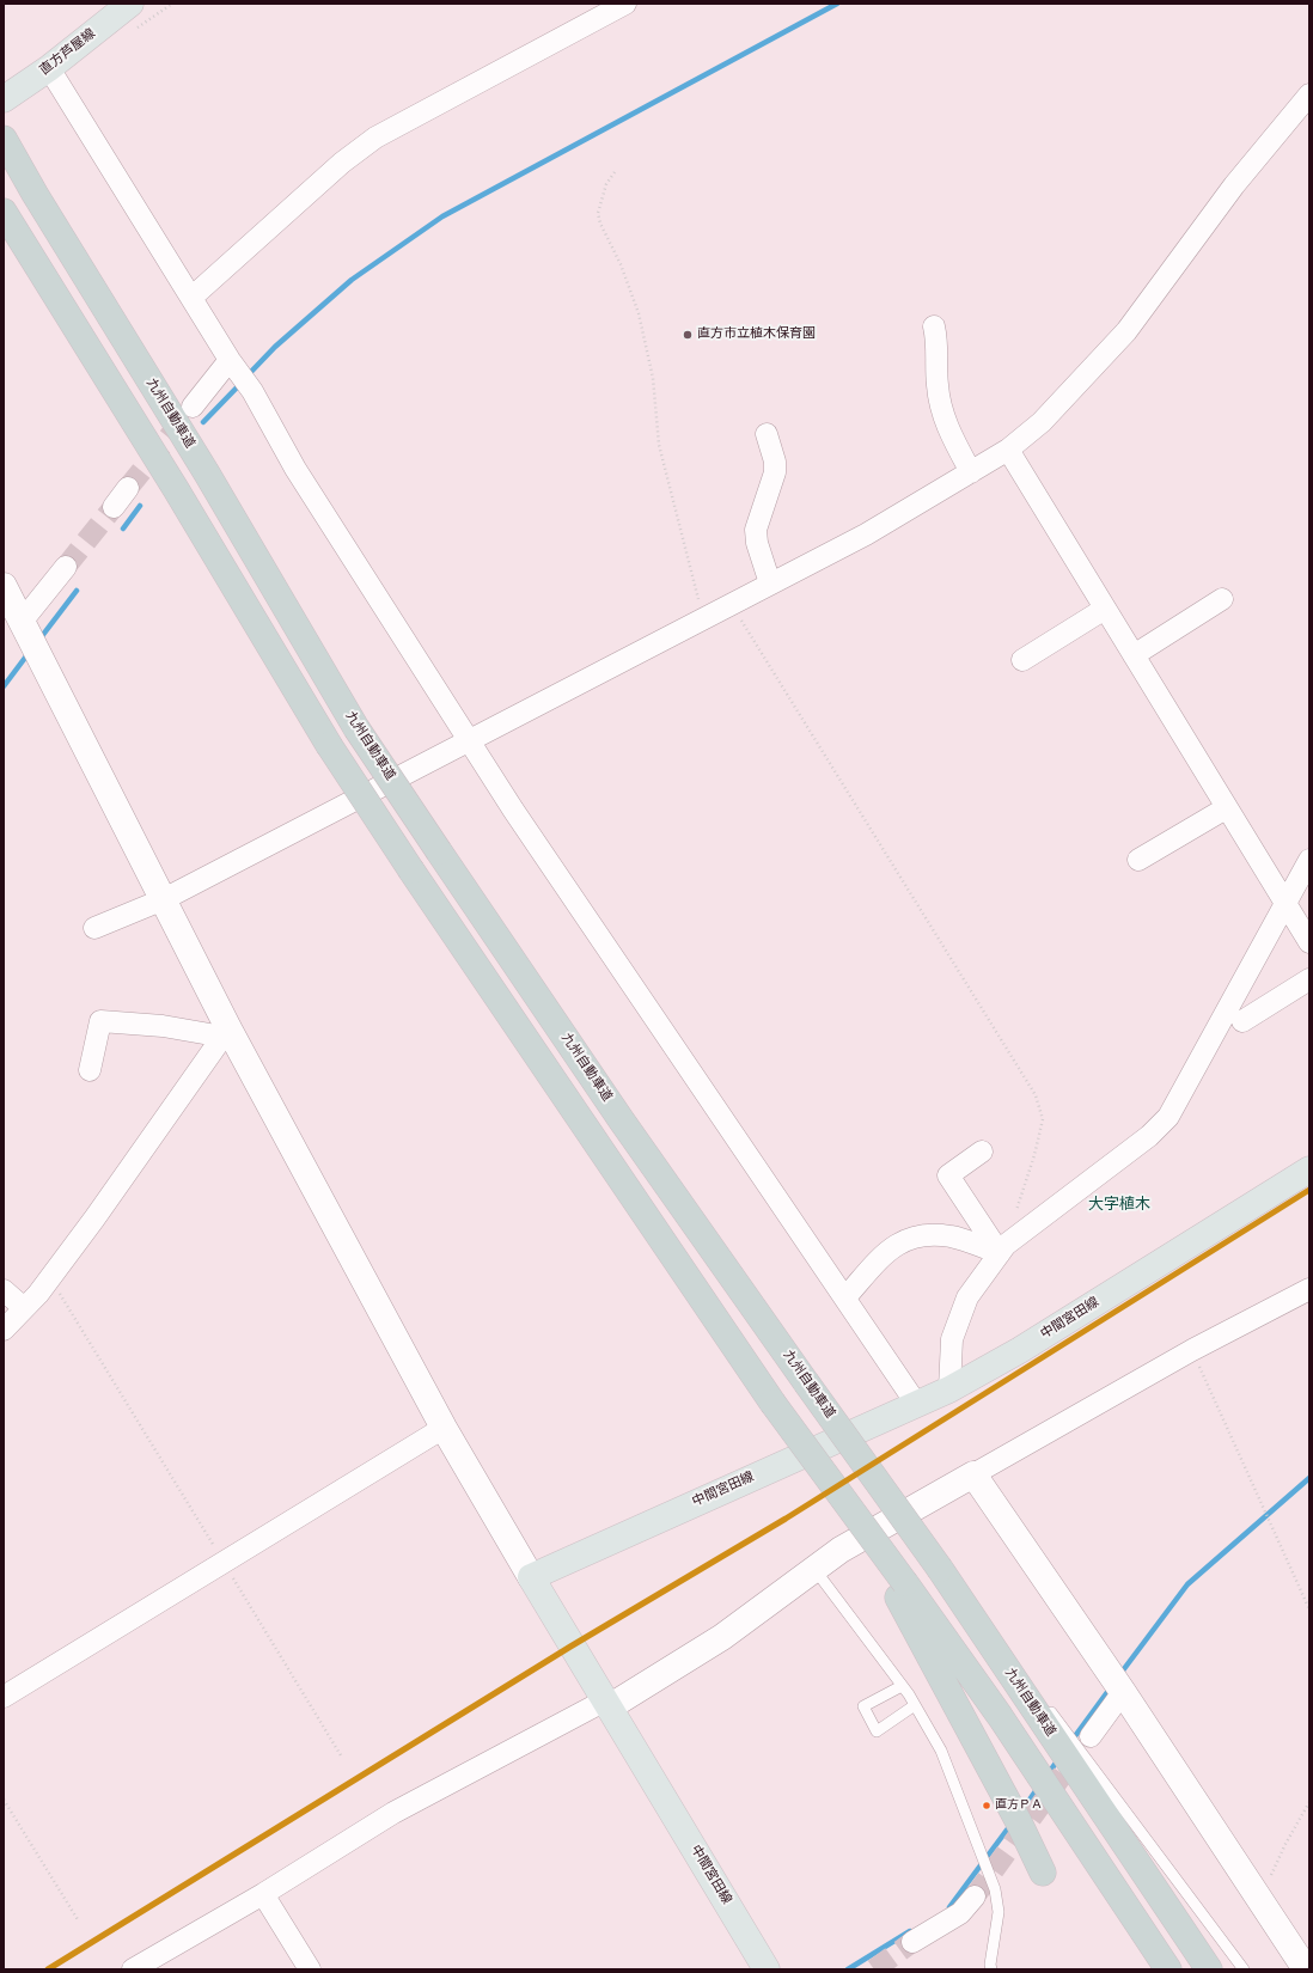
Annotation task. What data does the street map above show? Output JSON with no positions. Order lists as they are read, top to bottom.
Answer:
{
  "streets": {
    "highway": ["九州自動車道"],
    "main road": ["直方芦屋線", "中間宮田線"]
  },
  "districts": ["大字植木"],
  "places": ["直方市立植木保育園", "直方ＰＡ"]
}
